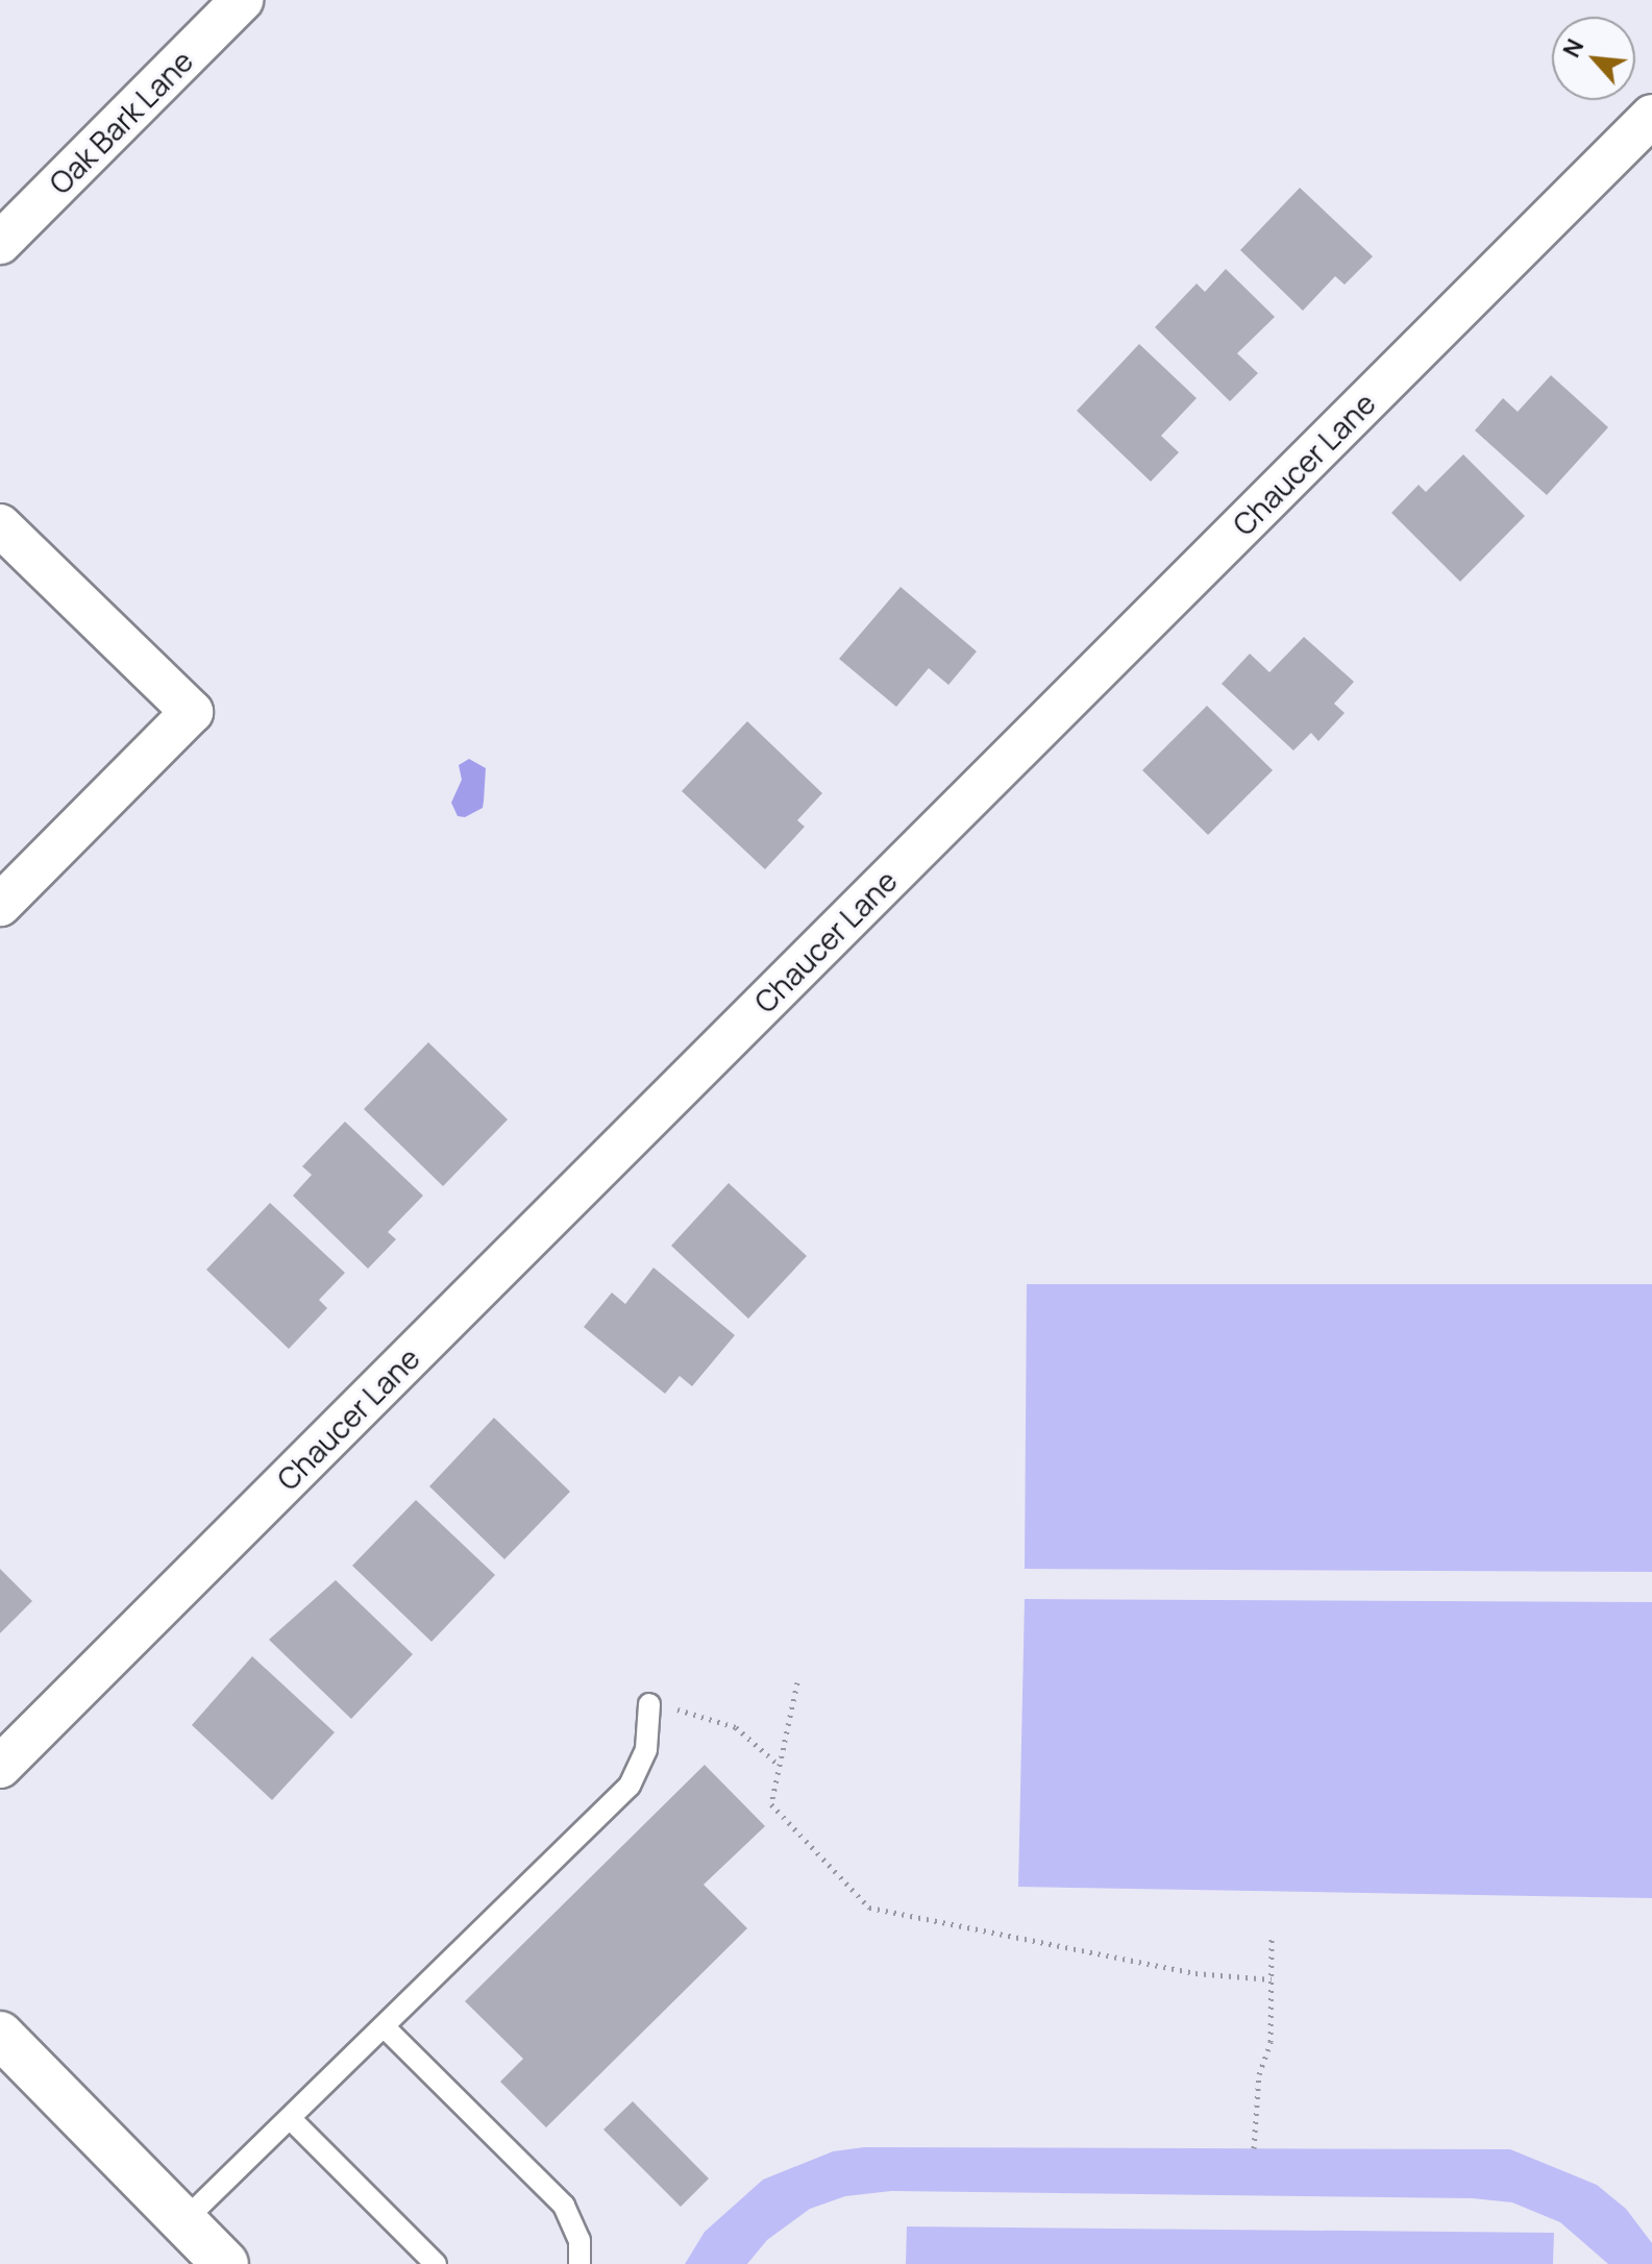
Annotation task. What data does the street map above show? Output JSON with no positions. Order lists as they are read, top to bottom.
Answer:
{
  "streets": {
    "street": ["Oak Bark Lane", "Chaucer Lane"]
  },
  "north": "top left"
}
